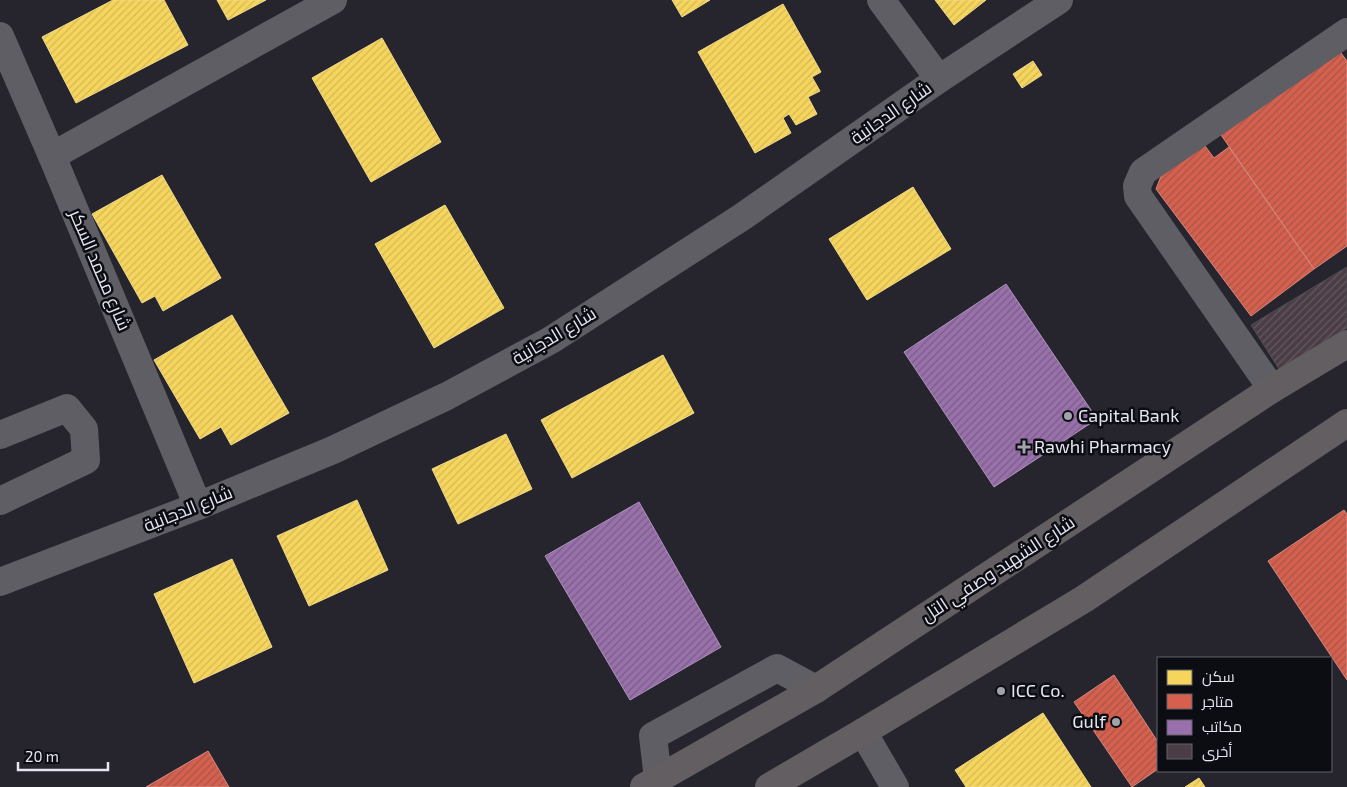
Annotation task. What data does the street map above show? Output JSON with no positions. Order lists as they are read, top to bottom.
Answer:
{
  "streets": {
    "main road": ["شارع الشهيد وصفي التل"],
    "street": ["شارع الدجانية", "شارع محمد السكر"]
  },
  "crossings": [
    ["شارع الدجانية", "شارع محمد السكر"]
  ],
  "places": {
    "other": ["Capital Bank", "ICC Co.", "Gulf"],
    "health": ["Rawhi Pharmacy"]
  },
  "legend": [
    "سكن",
    "متاجر",
    "مكاتب",
    "أخرى"
  ],
  "scale_bar": "20 m"
}
